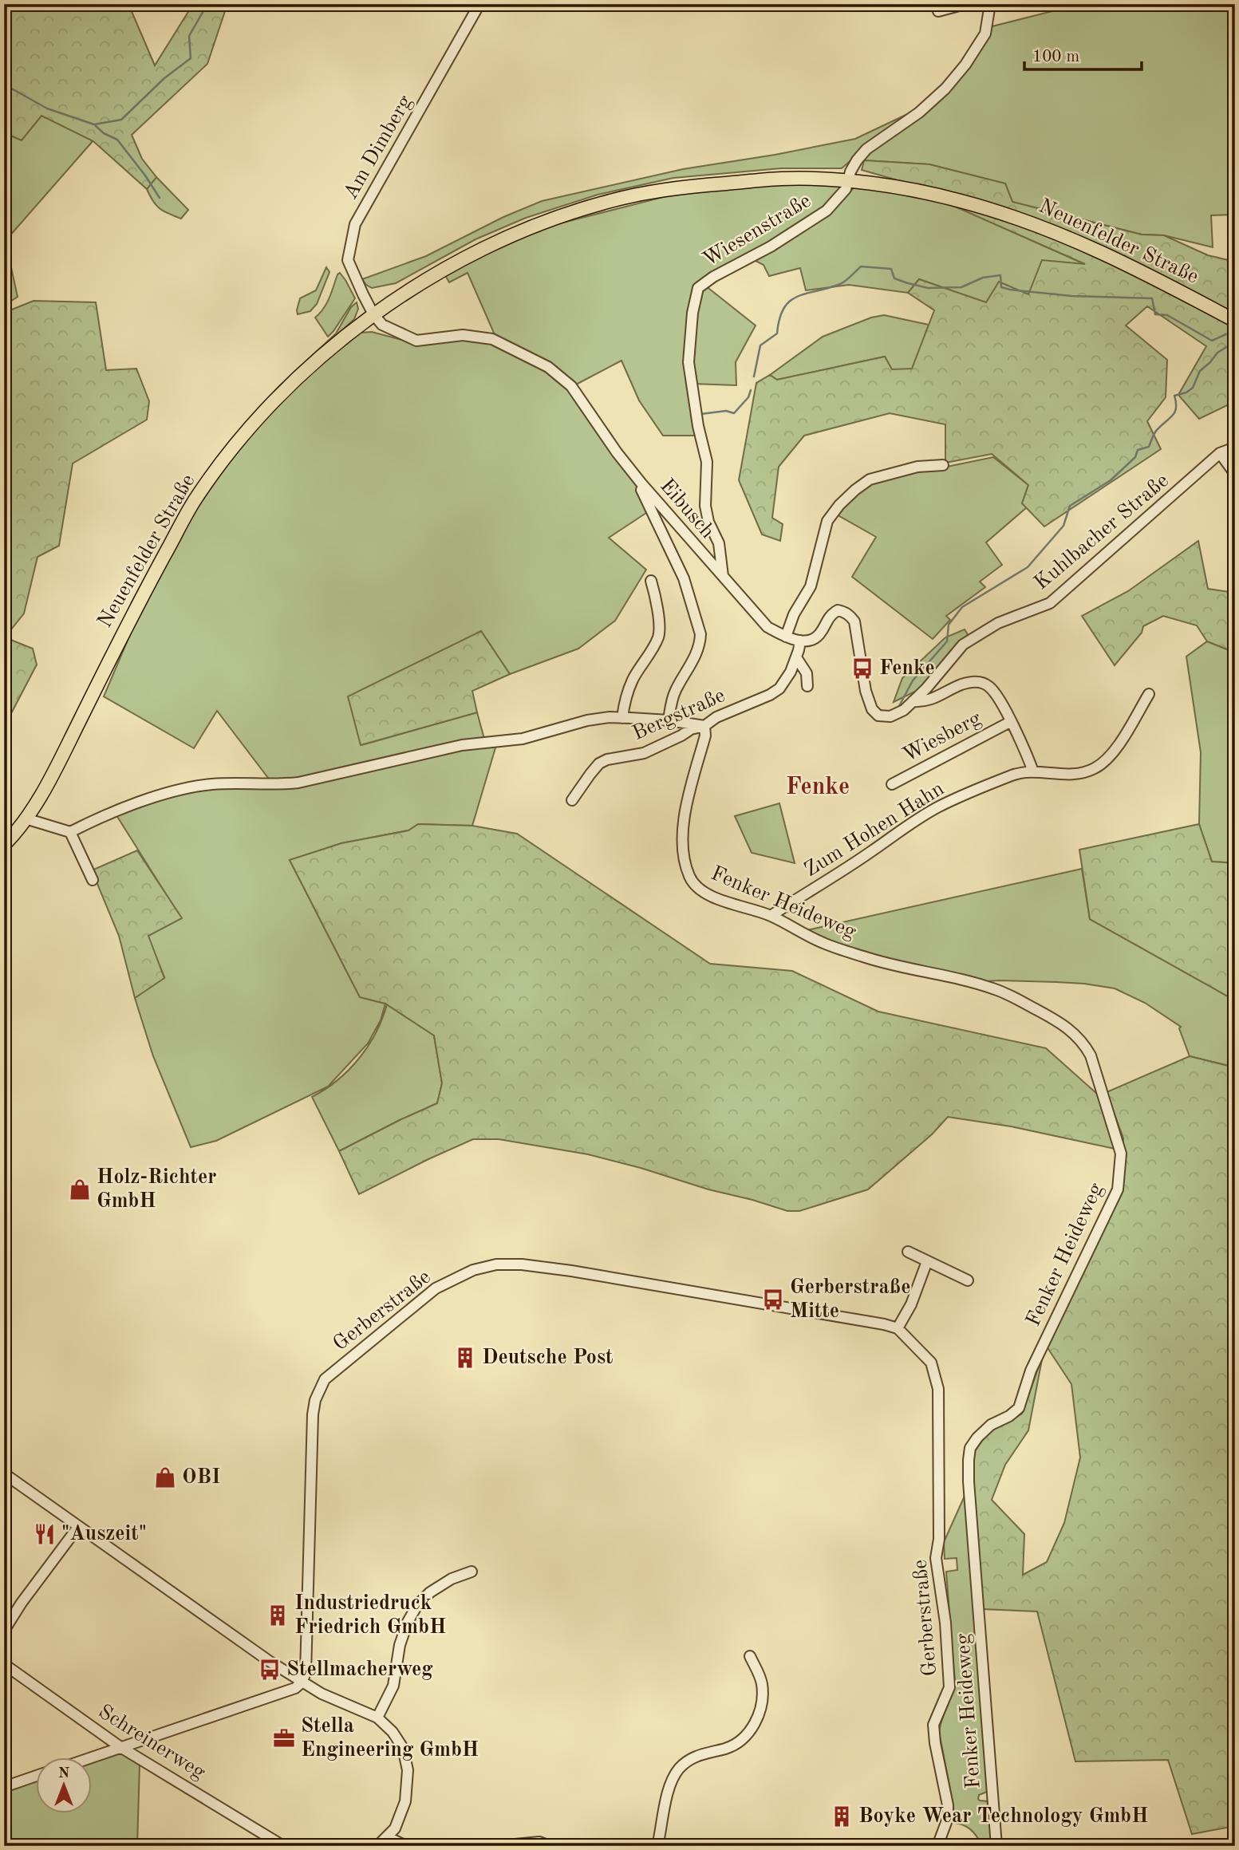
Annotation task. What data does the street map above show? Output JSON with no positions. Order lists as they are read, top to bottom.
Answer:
{
  "streets": {
    "main road": ["Neuenfelder Straße"],
    "street": [
      "Am Dimberg",
      "Wiesenstraße",
      "Eibusch",
      "Kuhlbacher Straße",
      "Bergstraße",
      "Wiesberg",
      "Zum Hohen Hahn",
      "Fenker Heideweg",
      "Gerberstraße",
      "Schreinerweg"
    ]
  },
  "crossings": [
    ["Am Dimberg", "Neuenfelder Straße"],
    ["Am Dimberg", "Eibusch"],
    ["Wiesenstraße", "Neuenfelder Straße"],
    ["Wiesenstraße", "Eibusch"],
    ["Neuenfelder Straße", "Eibusch"],
    ["Eibusch", "Bergstraße"],
    ["Bergstraße", "Fenker Heideweg"],
    ["Zum Hohen Hahn", "Fenker Heideweg"]
  ],
  "districts": ["Fenke"],
  "places": {
    "bus stop": ["Fenke", "Gerberstraße Mitte", "Stellmacherweg"],
    "shop": ["Holz-Richter GmbH", "OBI"],
    "building": ["Deutsche Post", "Industriedruck Friedrich GmbH", "Boyke Wear Technology GmbH"],
    "restaurant": ["\"Auszeit\""],
    "office": ["Stella Engineering GmbH"]
  },
  "scale_bar": "100 m",
  "north": "top"
}
